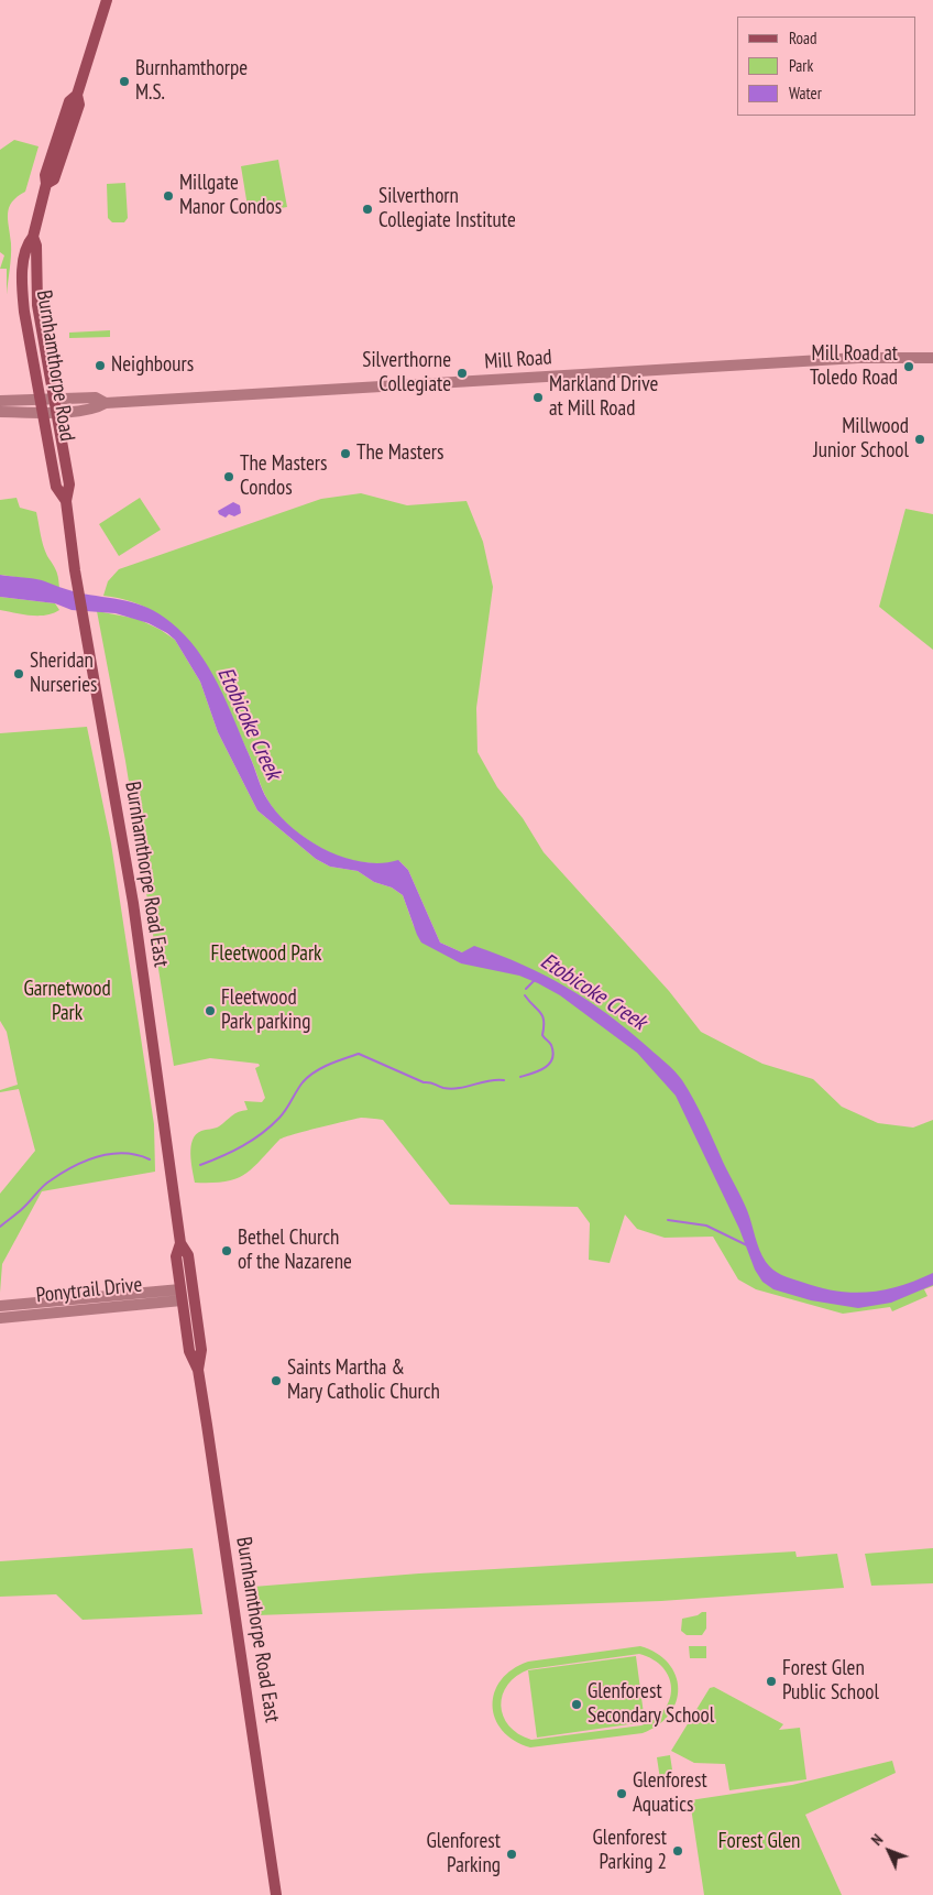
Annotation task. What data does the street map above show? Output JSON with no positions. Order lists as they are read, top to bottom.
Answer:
{
  "streets": {
    "main road": ["Burnhamthorpe Road", "Burnhamthorpe Road East"],
    "street": ["Mill Road", "Ponytrail Drive"]
  },
  "crossings": [
    ["Mill Road", "Burnhamthorpe Road"],
    ["Burnhamthorpe Road", "Burnhamthorpe Road East"],
    ["Burnhamthorpe Road East", "Ponytrail Drive"]
  ],
  "water": ["Etobicoke Creek"],
  "parks": ["Fleetwood Park", "Garnetwood Park", "Forest Glen"],
  "places": [
    "Burnhamthorpe M.S.",
    "Millgate Manor Condos",
    "Silverthorn Collegiate Institute",
    "Neighbours",
    "Mill Road at Toledo Road",
    "Silverthorne Collegiate",
    "Markland Drive at Mill Road",
    "Millwood Junior School",
    "The Masters",
    "The Masters Condos",
    "Sheridan Nurseries",
    "Fleetwood Park parking",
    "Bethel Church of the Nazarene",
    "Saints Martha & Mary Catholic Church",
    "Forest Glen Public School",
    "Glenforest Secondary School",
    "Glenforest Aquatics",
    "Glenforest Parking 2",
    "Glenforest Parking"
  ],
  "legend": ["Road", "Park", "Water"],
  "north": "top left"
}
